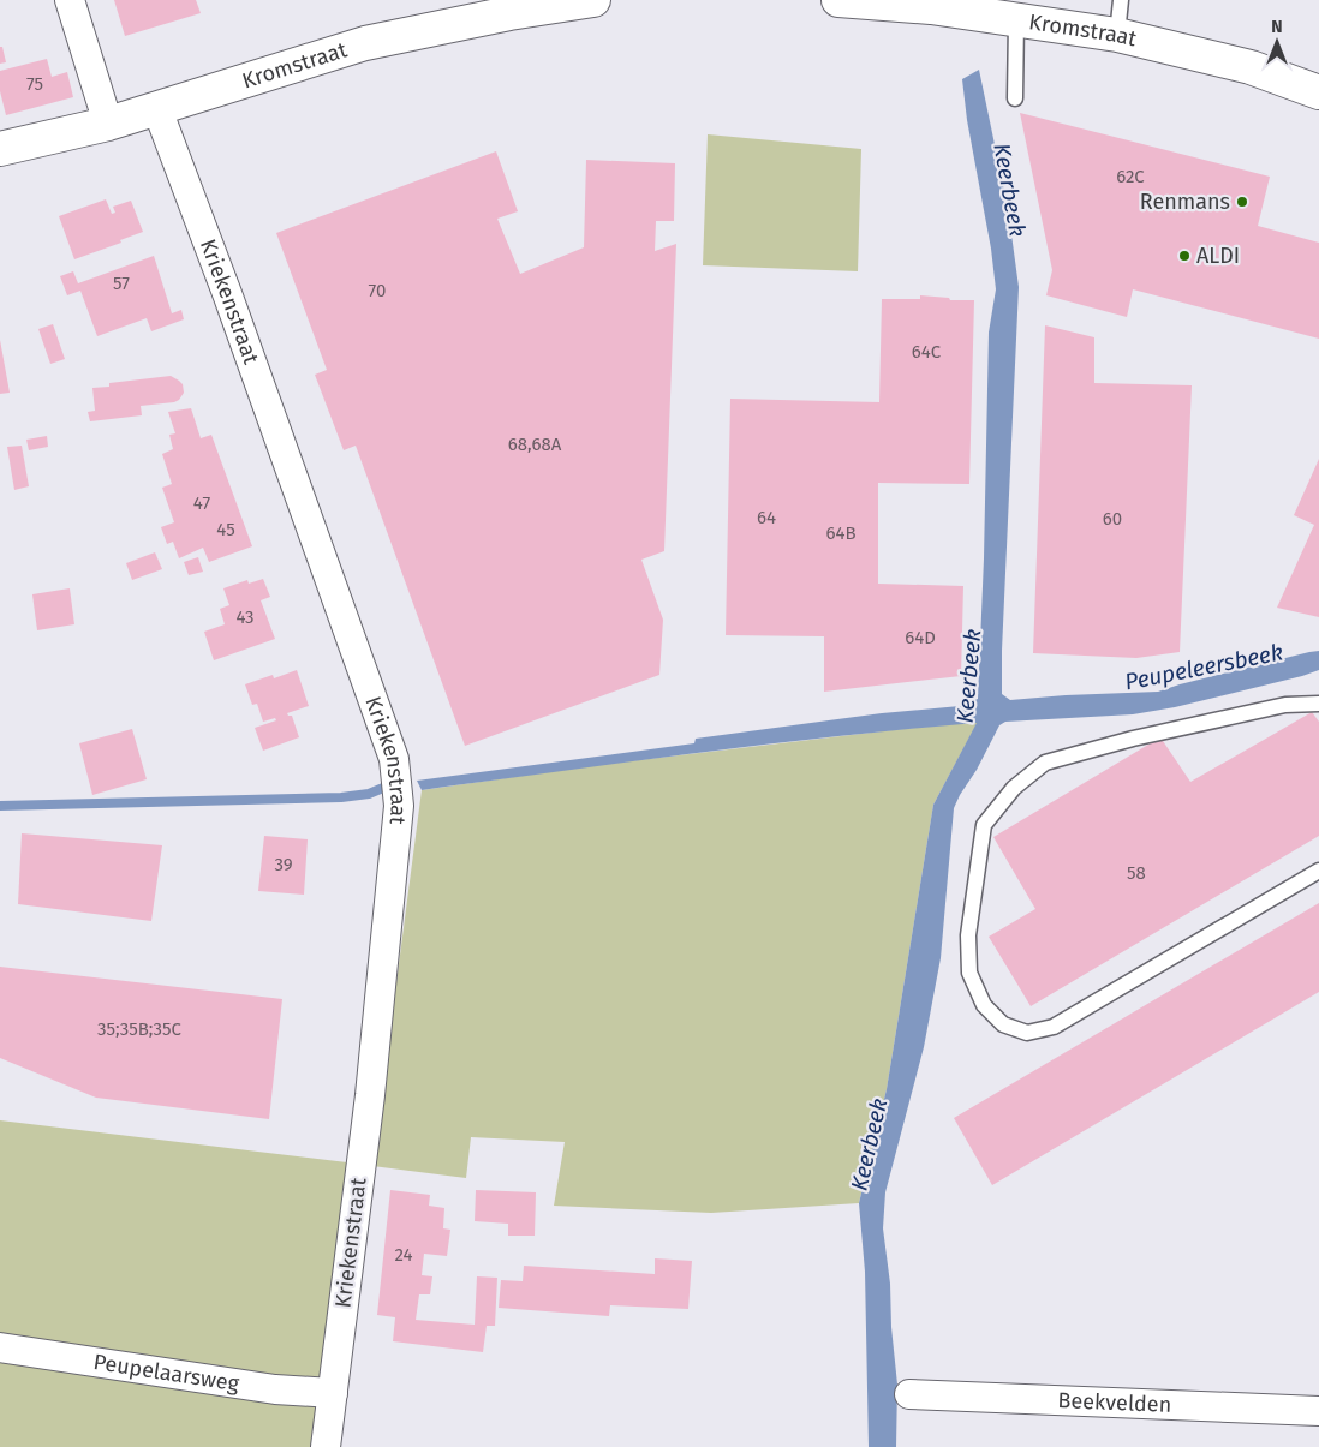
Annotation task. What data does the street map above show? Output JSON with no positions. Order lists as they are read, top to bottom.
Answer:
{
  "streets": {
    "main road": ["Kromstraat"],
    "street": ["Kriekenstraat", "Peupelaarsweg", "Beekvelden"]
  },
  "crossings": [
    ["Kromstraat", "Kriekenstraat"],
    ["Kriekenstraat", "Peupelaarsweg"]
  ],
  "water": ["Keerbeek", "Peupeleersbeek"],
  "places": ["Renmans", "ALDI"],
  "house_numbers": [
    "75",
    "62C",
    "57",
    "70",
    "64C",
    "68,68A",
    "47",
    "64",
    "60",
    "45",
    "64B",
    "43",
    "64D",
    "39",
    "58",
    "35;35B;35C",
    "24"
  ],
  "north": "top"
}
